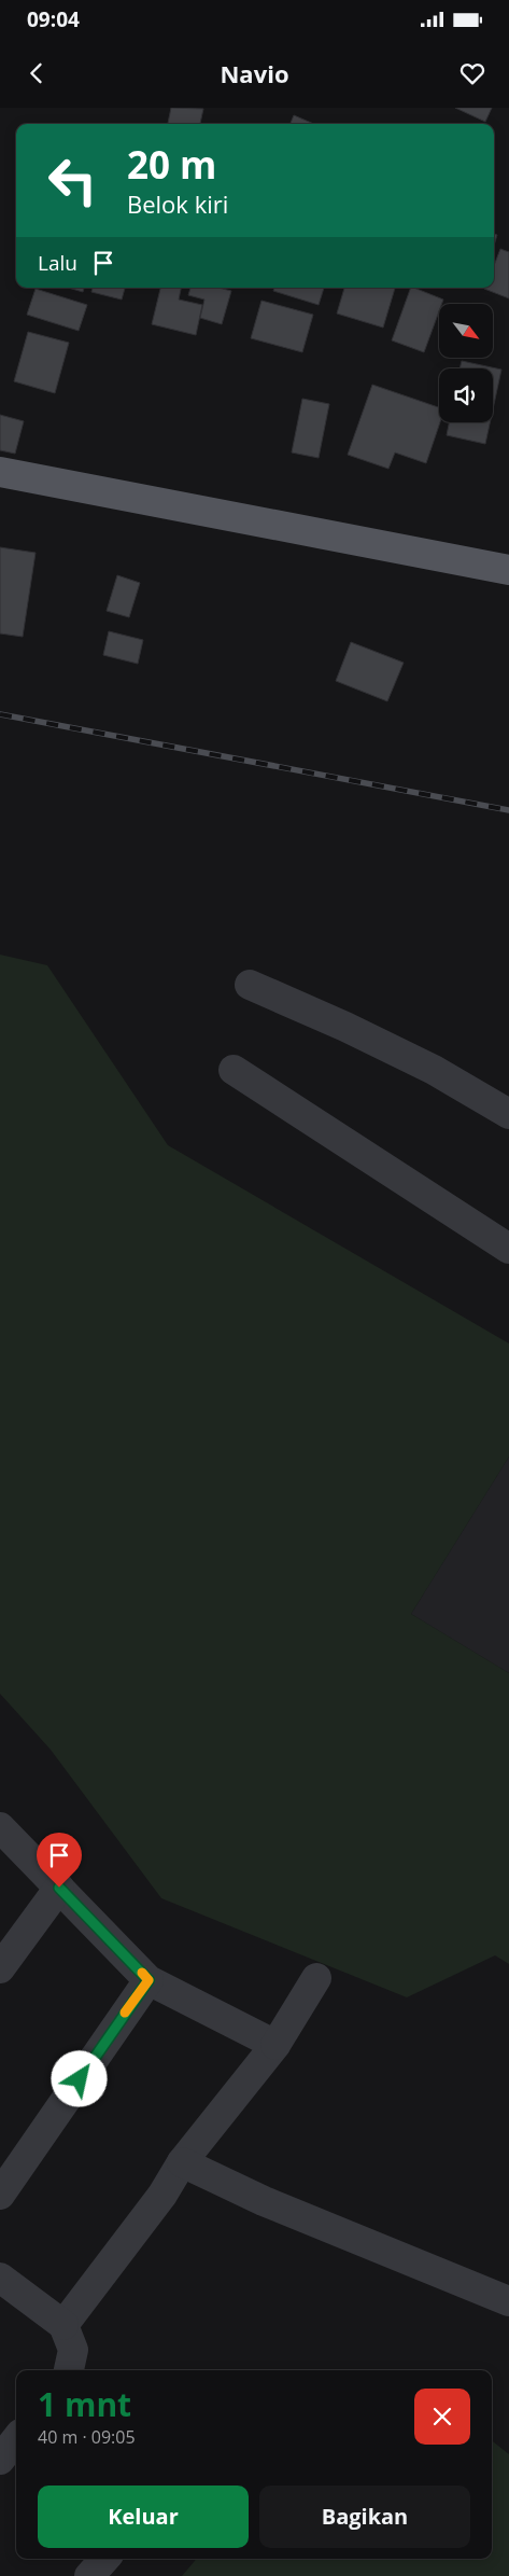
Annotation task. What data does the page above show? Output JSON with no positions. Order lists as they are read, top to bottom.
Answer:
{
  "north": "bottom right",
  "page": {
    "status": "09:04",
    "header": "Navio",
    "turn": ["20 m", "Belok kiri"],
    "then": "Lalu",
    "heading": ["1 mnt", "40 m · 09:05"],
    "buttons": ["Keluar", "Bagikan"]
  }
}
